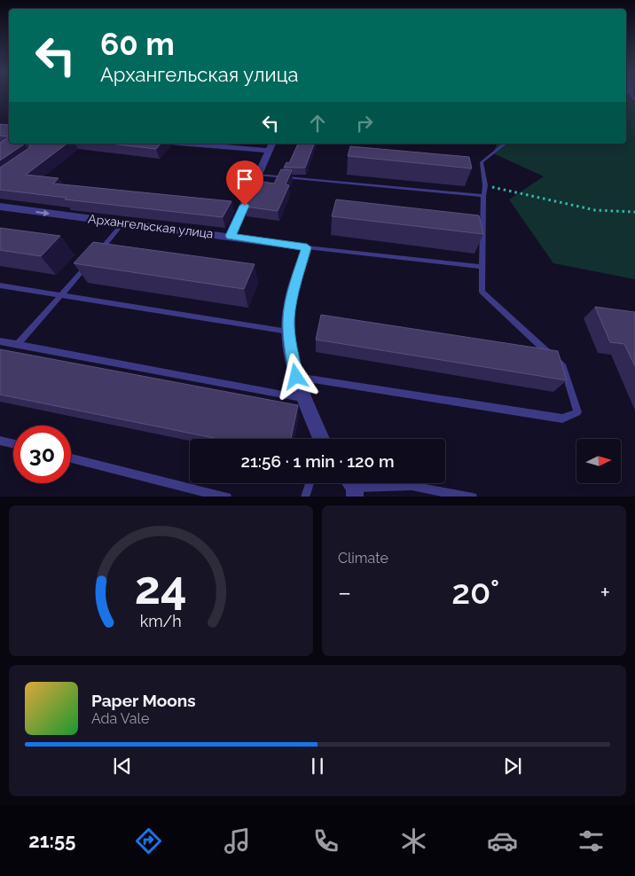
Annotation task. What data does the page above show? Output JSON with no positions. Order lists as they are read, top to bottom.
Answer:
{
  "streets": {
    "street": ["Архангельская улица"]
  },
  "one_way": ["Архангельская улица"],
  "north": "right",
  "page": {
    "turn": ["60 m", "Архангельская улица"],
    "limit": "30",
    "trip": "21:56 · 1 min · 120 m",
    "tile": "Climate",
    "heat": ["−", "20°", "+"],
    "song": ["Paper Moons", "Ada Vale"],
    "tabs": "21:55",
    "gauge": ["24", "km/h"]
  }
}
